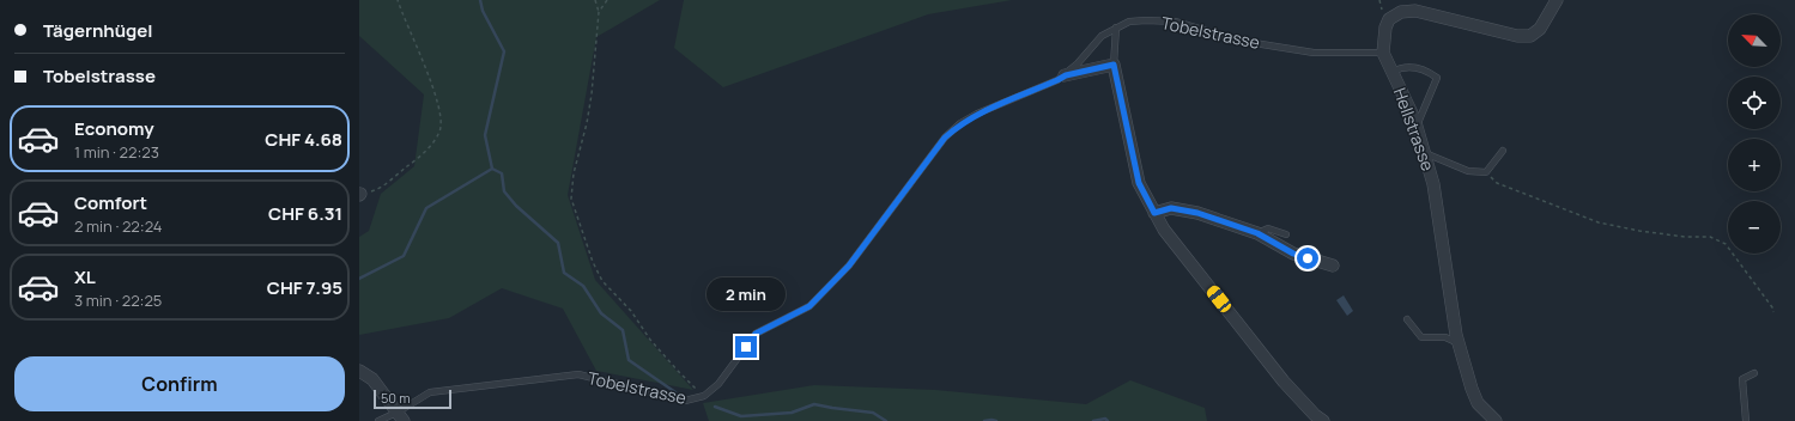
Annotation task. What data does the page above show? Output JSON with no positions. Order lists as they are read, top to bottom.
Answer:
{
  "streets": {
    "street": ["Hellstrasse"],
    "lane": ["Tobelstrasse"]
  },
  "crossings": [
    ["Tobelstrasse", "Hellstrasse"]
  ],
  "scale_bar": "50 m",
  "north": "top left",
  "page": {
    "banner": ["Tägernhügel", "Tobelstrasse"],
    "map_buttons": ["+", "−"],
    "list": [
      {
        "name": "Economy",
        "note": "1 min · 22:23",
        "value": "CHF 4.68"
      },
      {
        "name": "Comfort",
        "note": "2 min · 22:24",
        "value": "CHF 6.31"
      },
      {
        "name": "XL",
        "note": "3 min · 22:25",
        "value": "CHF 7.95"
      }
    ],
    "bubble": "2 min",
    "buttons": "Confirm",
    "scale": "50 m"
  }
}
